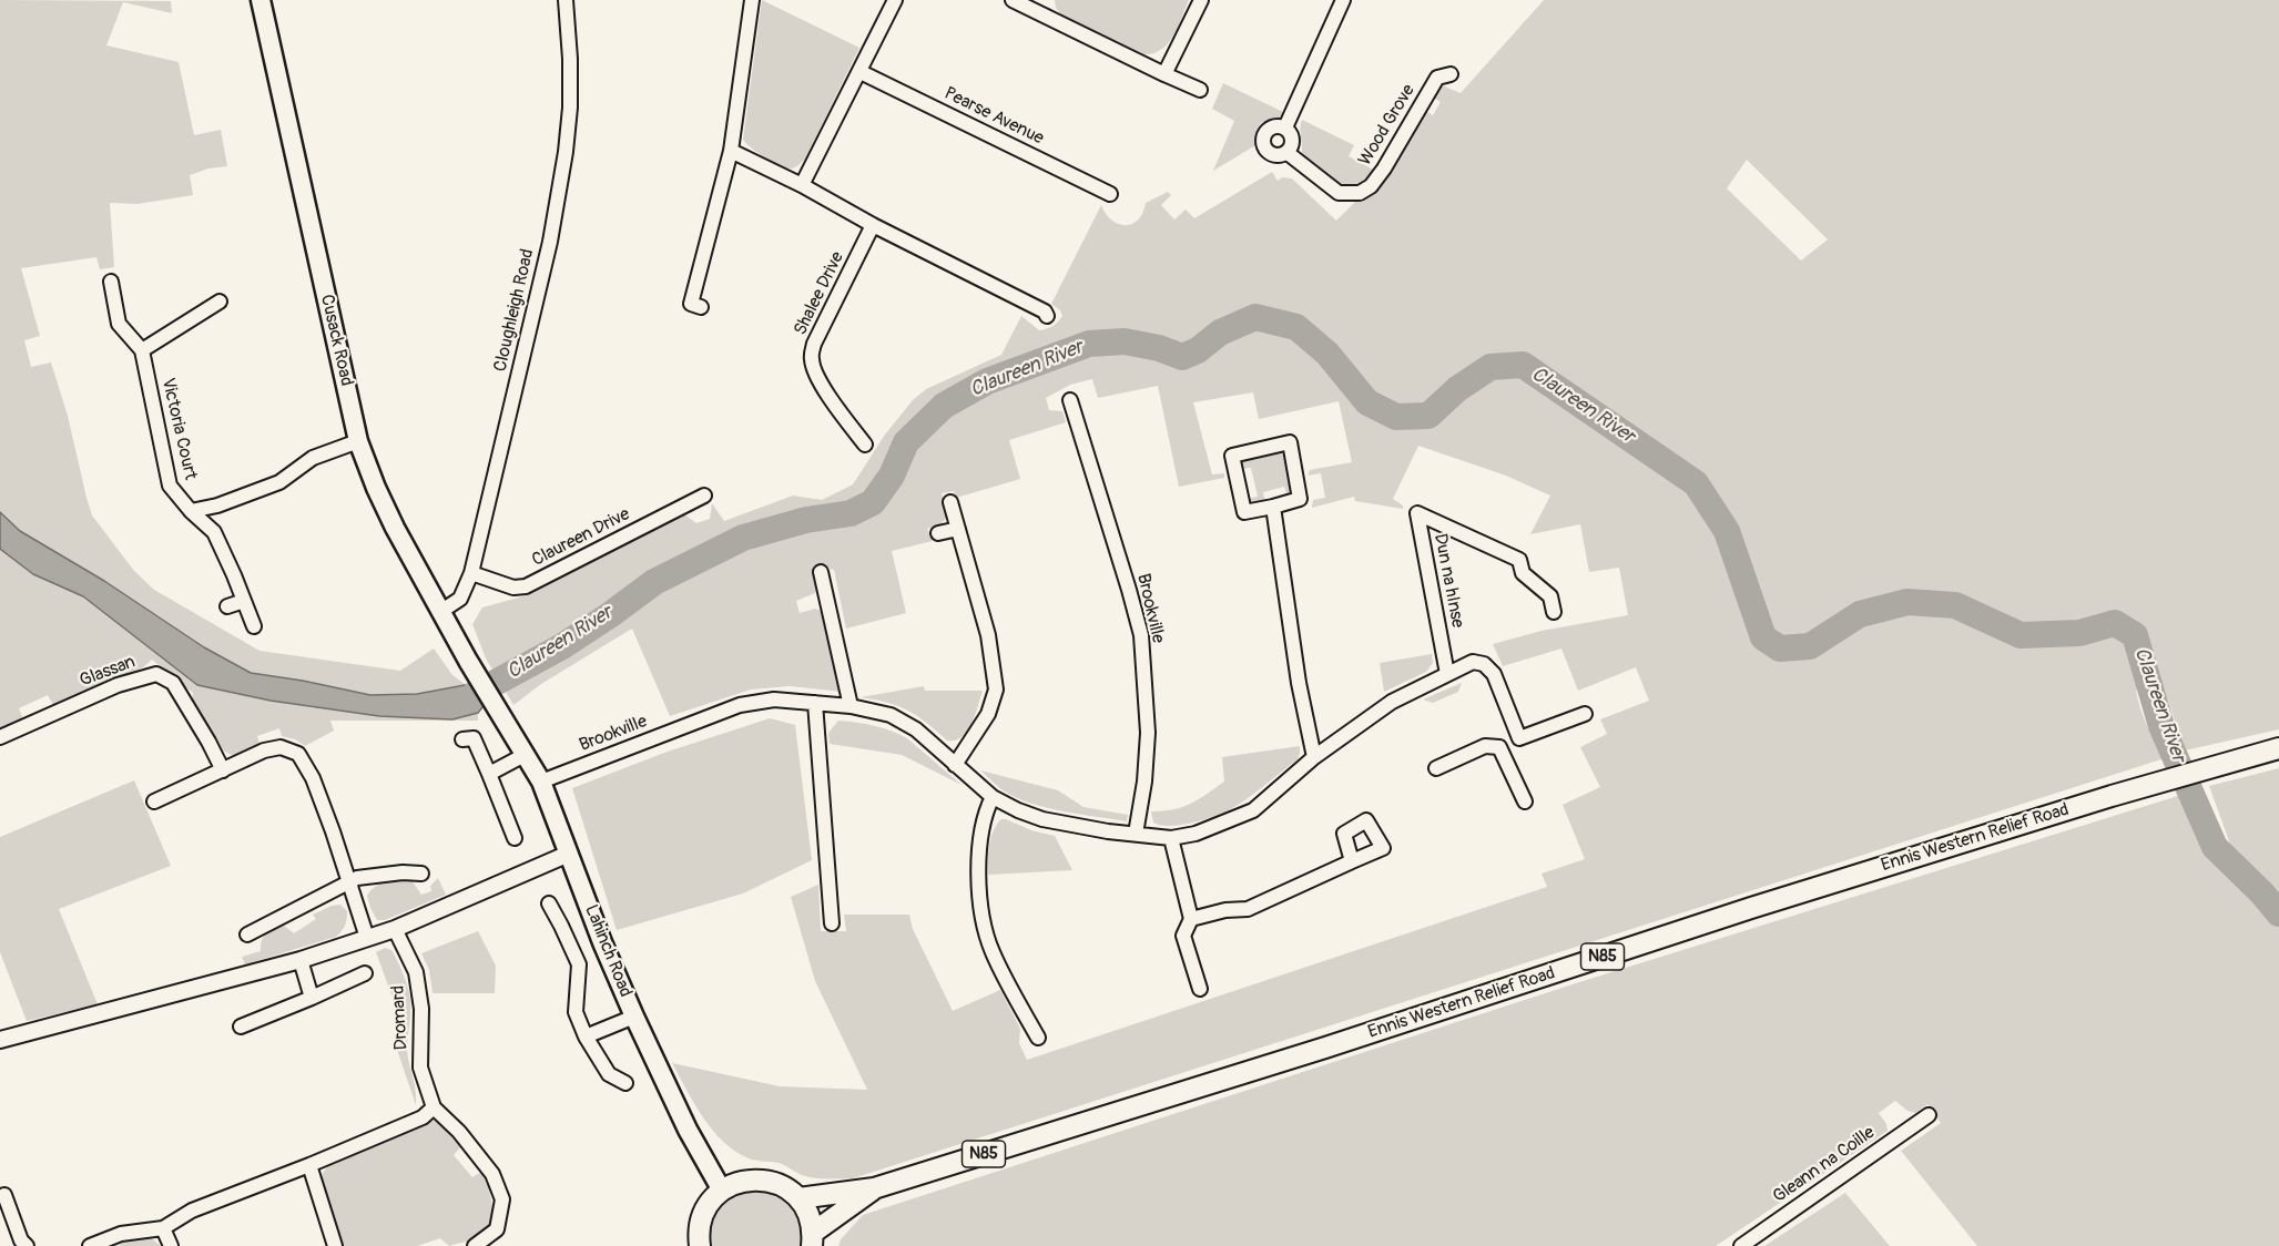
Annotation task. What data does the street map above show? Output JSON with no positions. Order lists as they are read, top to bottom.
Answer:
{
  "streets": {
    "main road": [
      "Cusack Road",
      "Ennis Western Relief Road",
      "Lahinch Road",
      "N85"
    ],
    "street": [
      "Pearse Avenue",
      "Wood Grove",
      "Shalee Drive",
      "Cloughleigh Road",
      "Victoria Court",
      "Claureen Drive",
      "Dun na hInse",
      "Brookville",
      "Glassan",
      "Dromard",
      "Gleann na Coille"
    ]
  },
  "crossings": [
    ["Cloughleigh Road", "Cusack Road"],
    ["Cloughleigh Road", "Claureen Drive"],
    ["Cusack Road", "Lahinch Road"],
    ["Brookville", "Lahinch Road"],
    ["Ennis Western Relief Road", "N85"]
  ],
  "water": ["Claureen River"]
}
